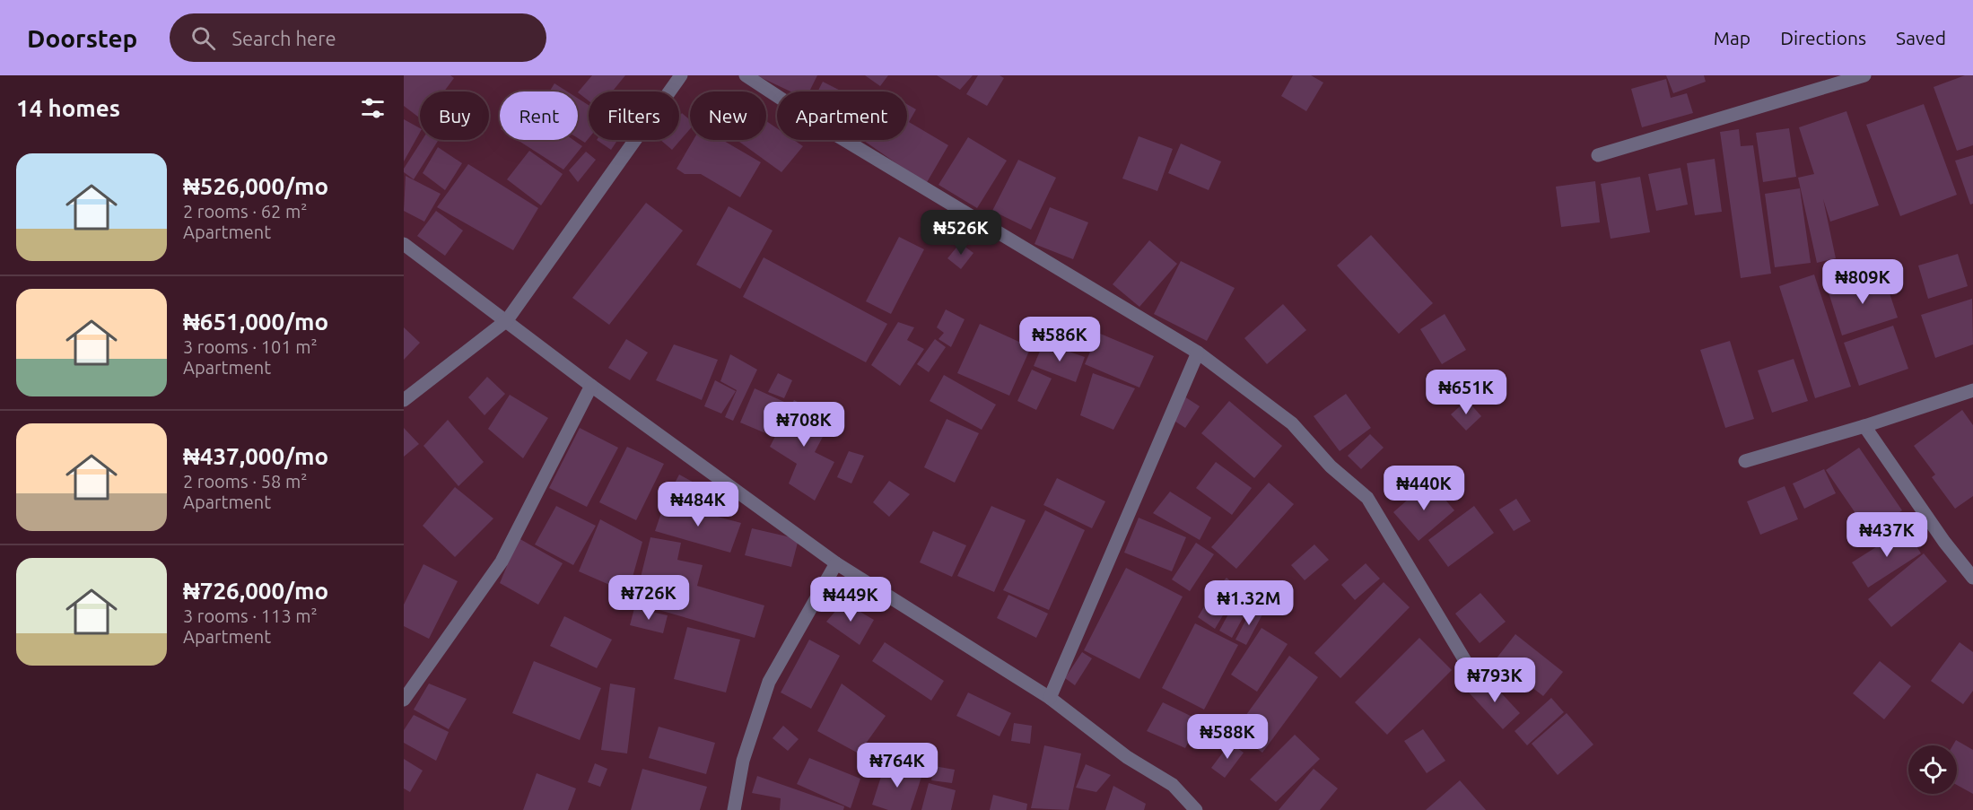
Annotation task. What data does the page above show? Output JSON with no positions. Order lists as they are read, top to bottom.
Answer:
{
  "page": {
    "header": "Doorstep",
    "search": "Search here",
    "nav": ["Map", "Directions", "Saved"],
    "heading": "14 homes",
    "chip": [
      "Buy",
      "Rent",
      "Filters",
      "New",
      "Apartment"
    ],
    "list": [
      {
        "name": "₦526,000/mo",
        "note": "2 rooms · 62 m² · Apartment"
      },
      {
        "name": "₦651,000/mo",
        "note": "3 rooms · 101 m² · Apartment"
      },
      {
        "name": "₦437,000/mo",
        "note": "2 rooms · 58 m² · Apartment"
      },
      {
        "name": "₦726,000/mo",
        "note": "3 rooms · 113 m² · Apartment"
      }
    ],
    "price": [
      "₦526K",
      "₦809K",
      "₦586K",
      "₦651K",
      "₦708K",
      "₦440K",
      "₦484K",
      "₦437K",
      "₦726K",
      "₦449K",
      "₦1.32M",
      "₦793K",
      "₦588K",
      "₦764K"
    ]
  }
}
